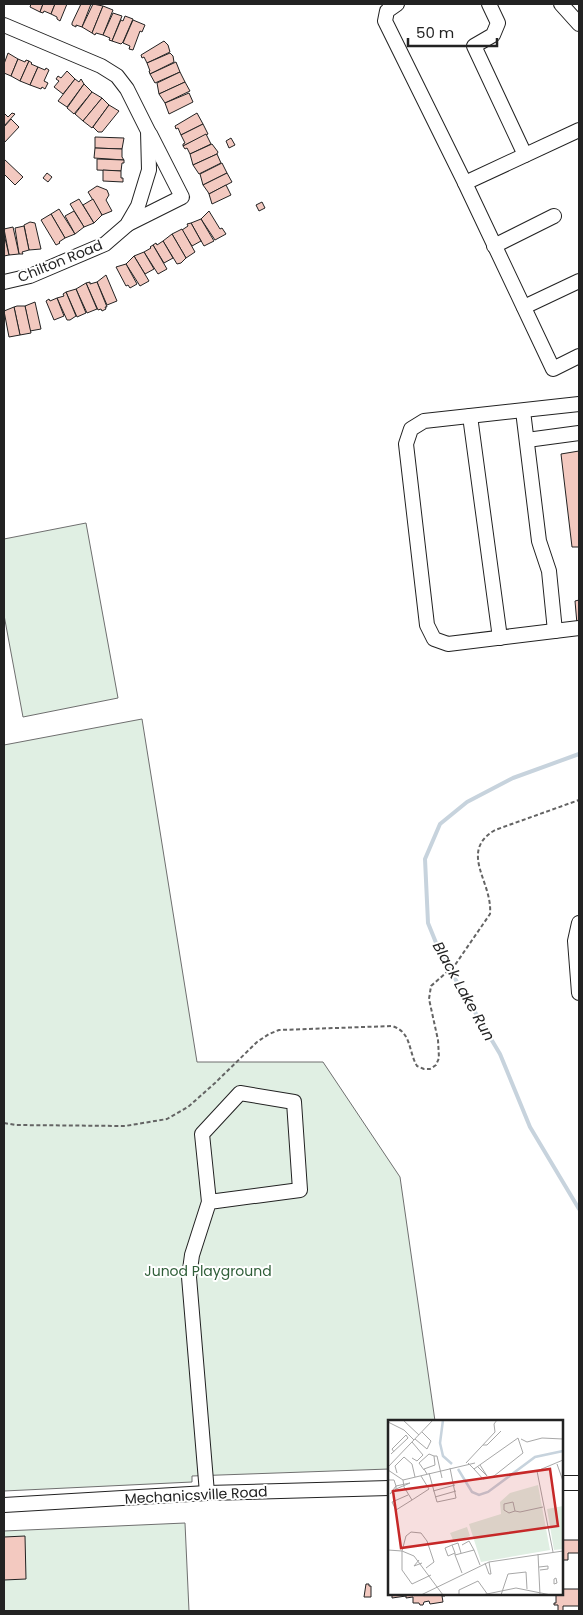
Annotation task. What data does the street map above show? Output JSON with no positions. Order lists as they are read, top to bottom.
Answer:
{
  "streets": {
    "street": ["Chilton Road", "Mechanicsville Road"]
  },
  "water": ["Black Lake Run"],
  "parks": ["Junod Playground"],
  "scale_bar": "50 m"
}
